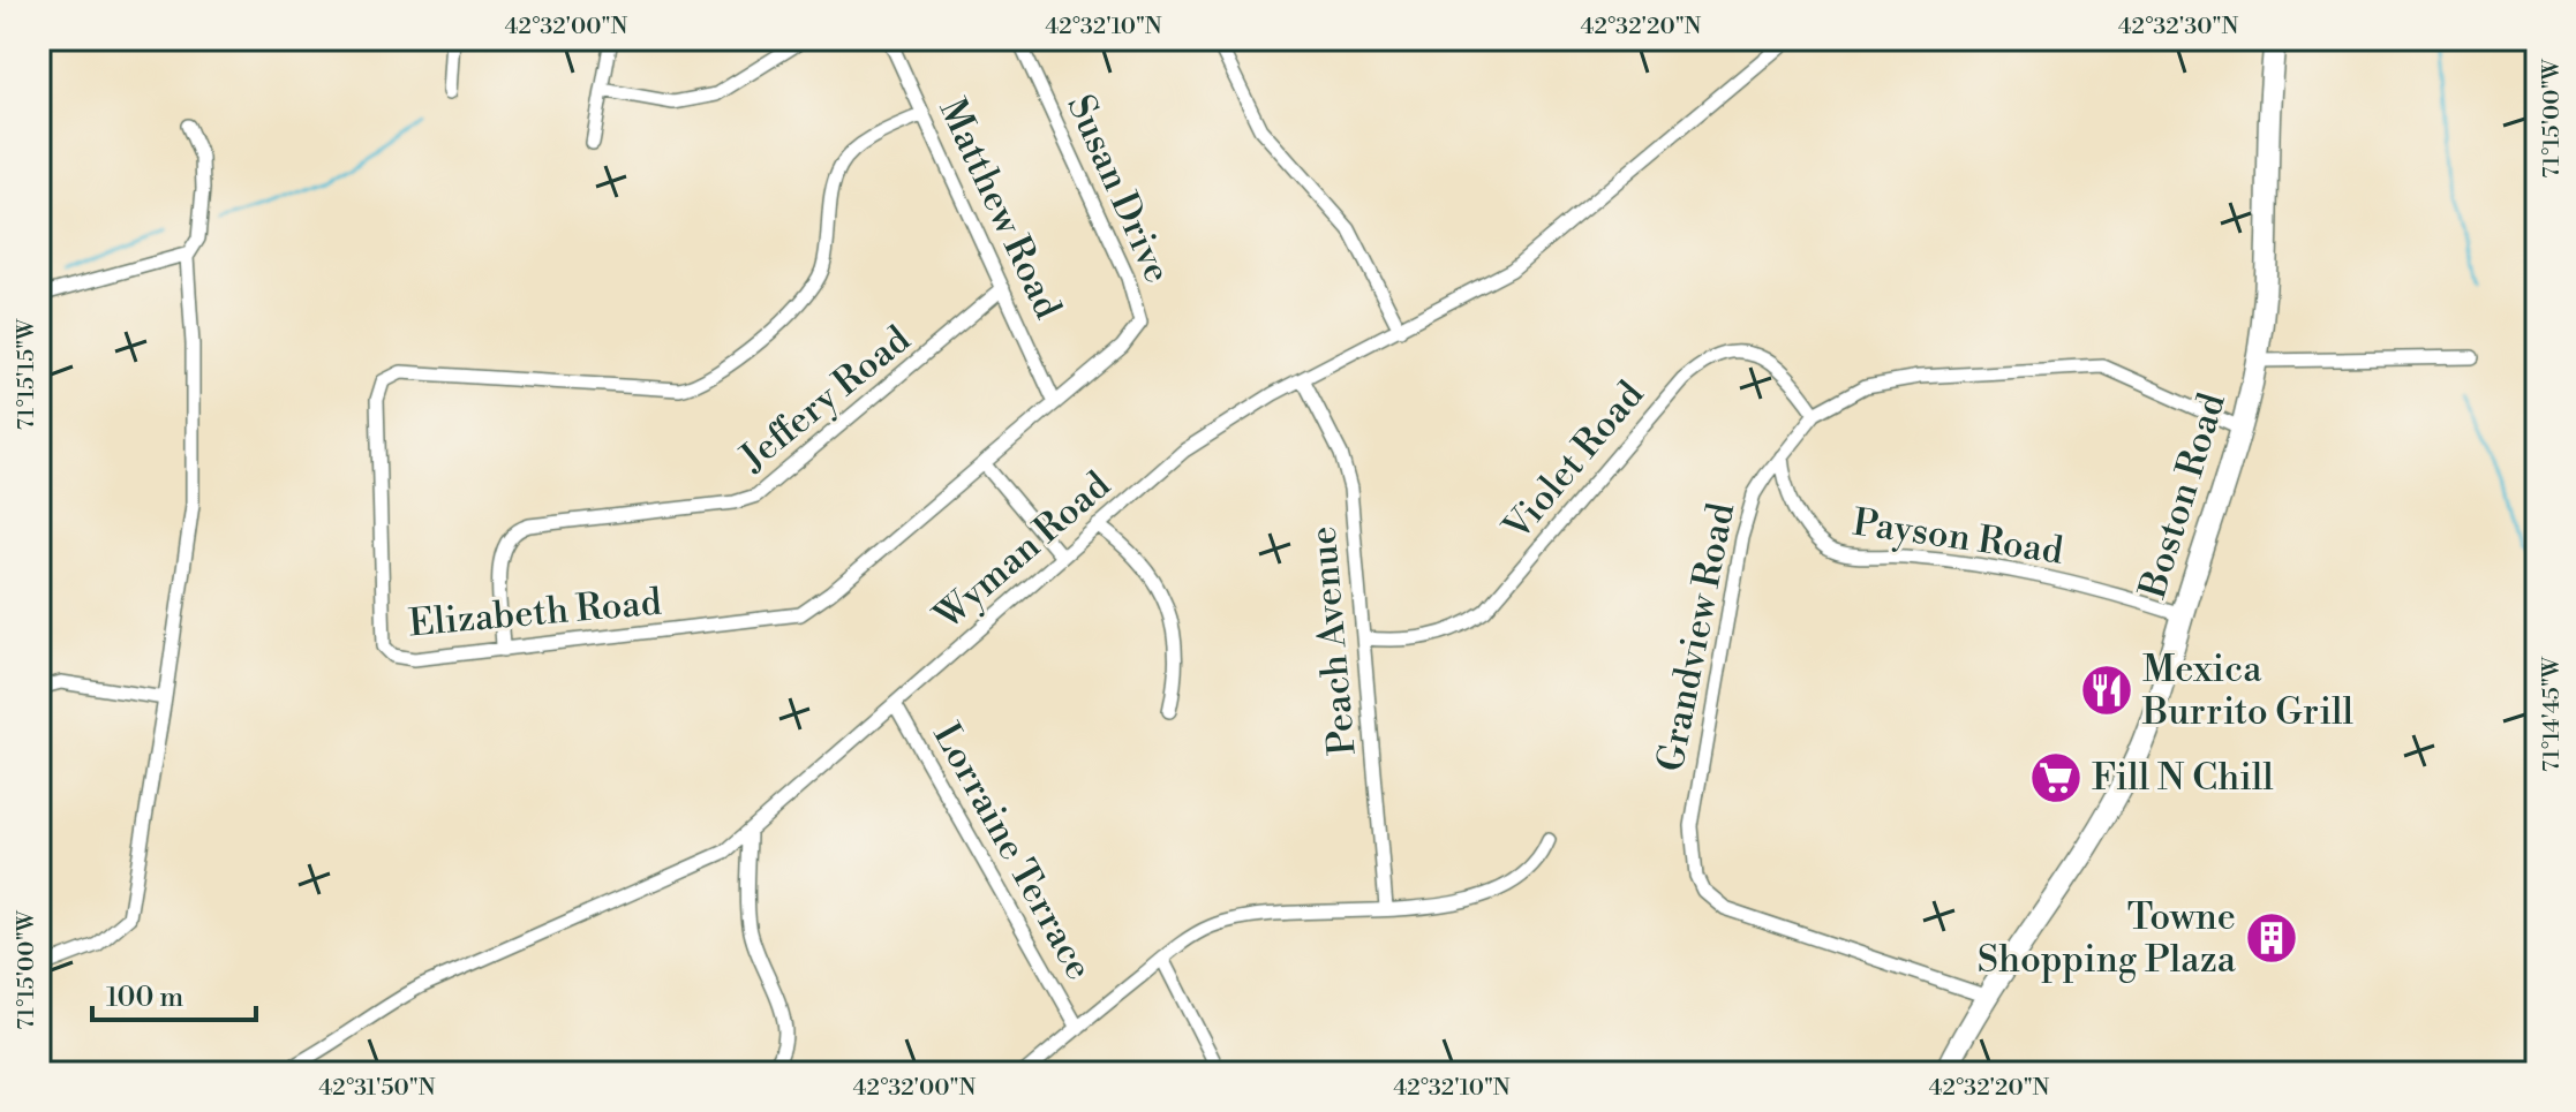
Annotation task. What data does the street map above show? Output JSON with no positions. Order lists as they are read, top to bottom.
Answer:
{
  "streets": {
    "main road": ["Boston Road"],
    "street": [
      "Susan Drive",
      "Matthew Road",
      "Jeffery Road",
      "Violet Road",
      "Payson Road",
      "Wyman Road",
      "Elizabeth Road",
      "Grandview Road",
      "Peach Avenue",
      "Lorraine Terrace"
    ]
  },
  "crossings": [
    ["Susan Drive", "Matthew Road"],
    ["Susan Drive", "Elizabeth Road"],
    ["Matthew Road", "Jeffery Road"],
    ["Matthew Road", "Elizabeth Road"],
    ["Jeffery Road", "Elizabeth Road"],
    ["Violet Road", "Grandview Road"],
    ["Violet Road", "Peach Avenue"],
    ["Boston Road", "Payson Road"],
    ["Boston Road", "Grandview Road"],
    ["Payson Road", "Grandview Road"],
    ["Wyman Road", "Peach Avenue"],
    ["Wyman Road", "Lorraine Terrace"]
  ],
  "places": {
    "restaurant": ["Mexica Burrito Grill"],
    "supermarket": ["Fill N Chill"],
    "building": ["Towne Shopping Plaza"]
  },
  "scale_bar": "100 m",
  "coordinates": [
    "42°32'00\"N",
    "42°32'10\"N",
    "42°32'20\"N",
    "42°32'30\"N",
    "71°15'00\"W",
    "71°15'15\"W",
    "71°14'45\"W",
    "42°31'50\"N"
  ]
}
